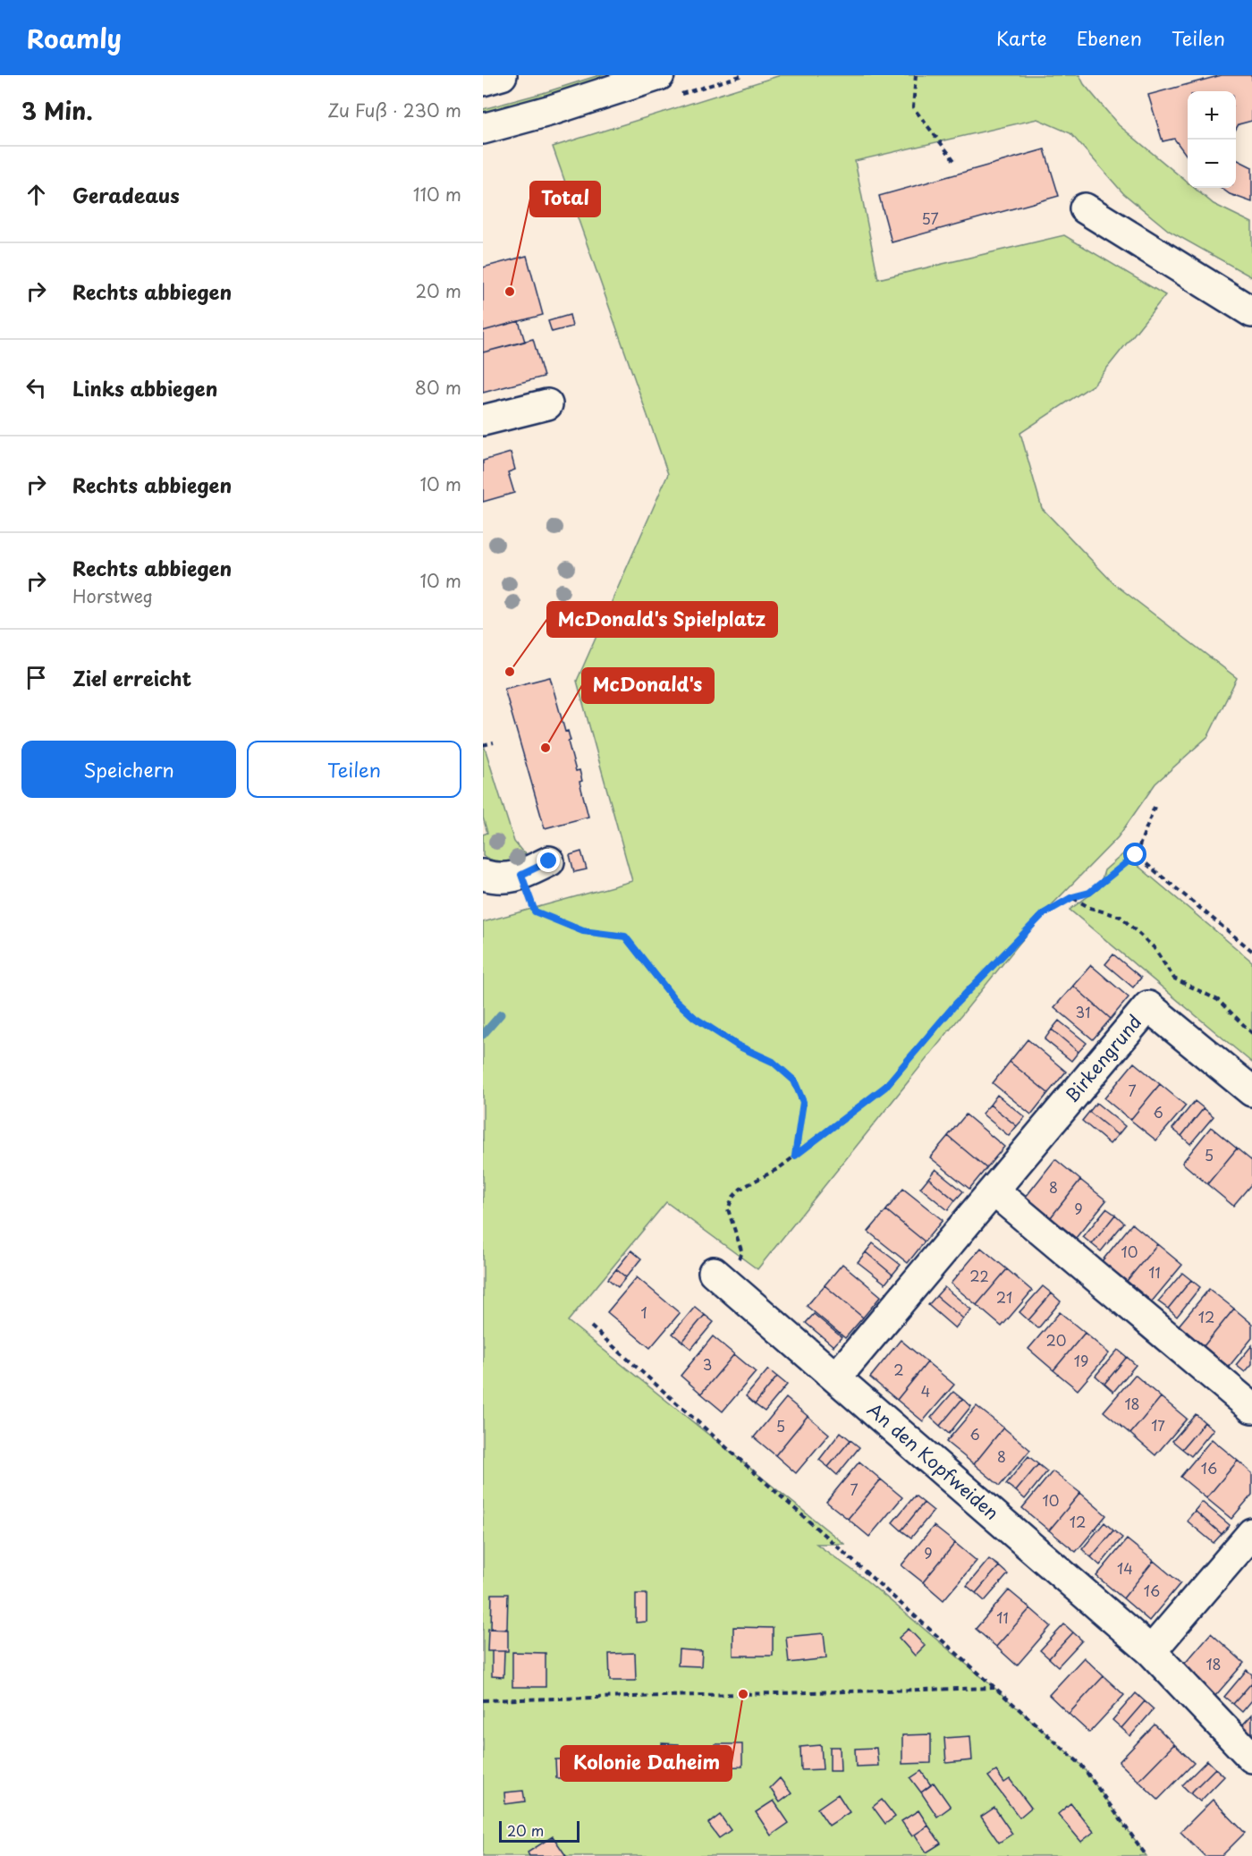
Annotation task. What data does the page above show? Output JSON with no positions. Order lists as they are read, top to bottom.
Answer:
{
  "streets": {
    "street": ["Birkengrund", "An den Kopfweiden"]
  },
  "crossings": [
    ["Birkengrund", "An den Kopfweiden"]
  ],
  "places": [
    "Total",
    "McDonald's Spielplatz",
    "McDonald's",
    "Kolonie Daheim"
  ],
  "house_numbers": [
    "57",
    "31",
    "7",
    "6",
    "5",
    "8",
    "9",
    "10",
    "11",
    "22",
    "21",
    "1",
    "12",
    "20",
    "19",
    "3",
    "2",
    "4",
    "18",
    "17",
    "5",
    "6",
    "8",
    "16",
    "7",
    "10",
    "12",
    "9",
    "14",
    "16",
    "11",
    "18"
  ],
  "scale_bar": "20 m",
  "page": {
    "header": "Roamly",
    "nav": ["Karte", "Ebenen", "Teilen"],
    "heading": ["3 Min.", "Zu Fuß · 230 m"],
    "map_buttons": ["+", "−"],
    "list": [
      ["Geradeaus", "110 m"],
      ["Rechts abbiegen", "20 m"],
      ["Links abbiegen", "80 m"],
      ["Rechts abbiegen", "10 m"],
      ["Rechts abbiegen", "Horstweg", "10 m"],
      "Ziel erreicht"
    ],
    "buttons": ["Speichern", "Teilen"],
    "scale": "20 m"
  }
}
